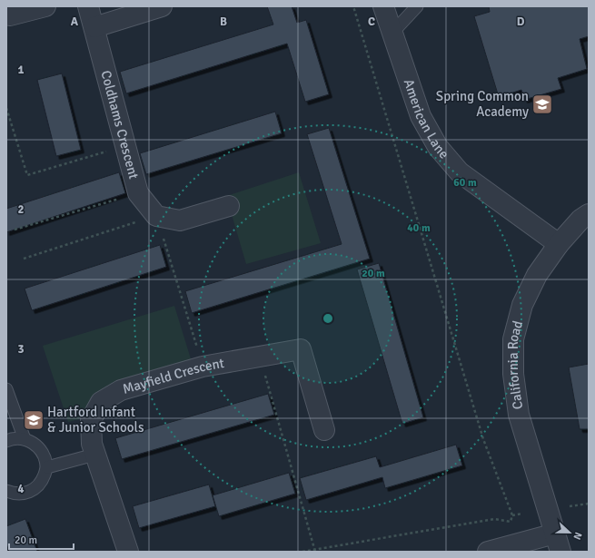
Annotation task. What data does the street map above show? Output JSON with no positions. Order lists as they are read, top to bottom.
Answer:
{
  "streets": {
    "street": [
      "American Lane",
      "Coldhams Crescent",
      "California Road",
      "Mayfield Crescent"
    ]
  },
  "crossings": [
    ["American Lane", "California Road"]
  ],
  "places": {
    "school or university": ["Spring Common Academy", "Hartford Infant & Junior Schools"]
  },
  "scale_bar": "20 m",
  "north": "right",
  "grid": {
    "columns": [
      "A",
      "B",
      "C",
      "D"
    ],
    "rows": [
      "1",
      "2",
      "3",
      "4"
    ]
  },
  "rings": ["60 m", "40 m", "20 m"]
}
